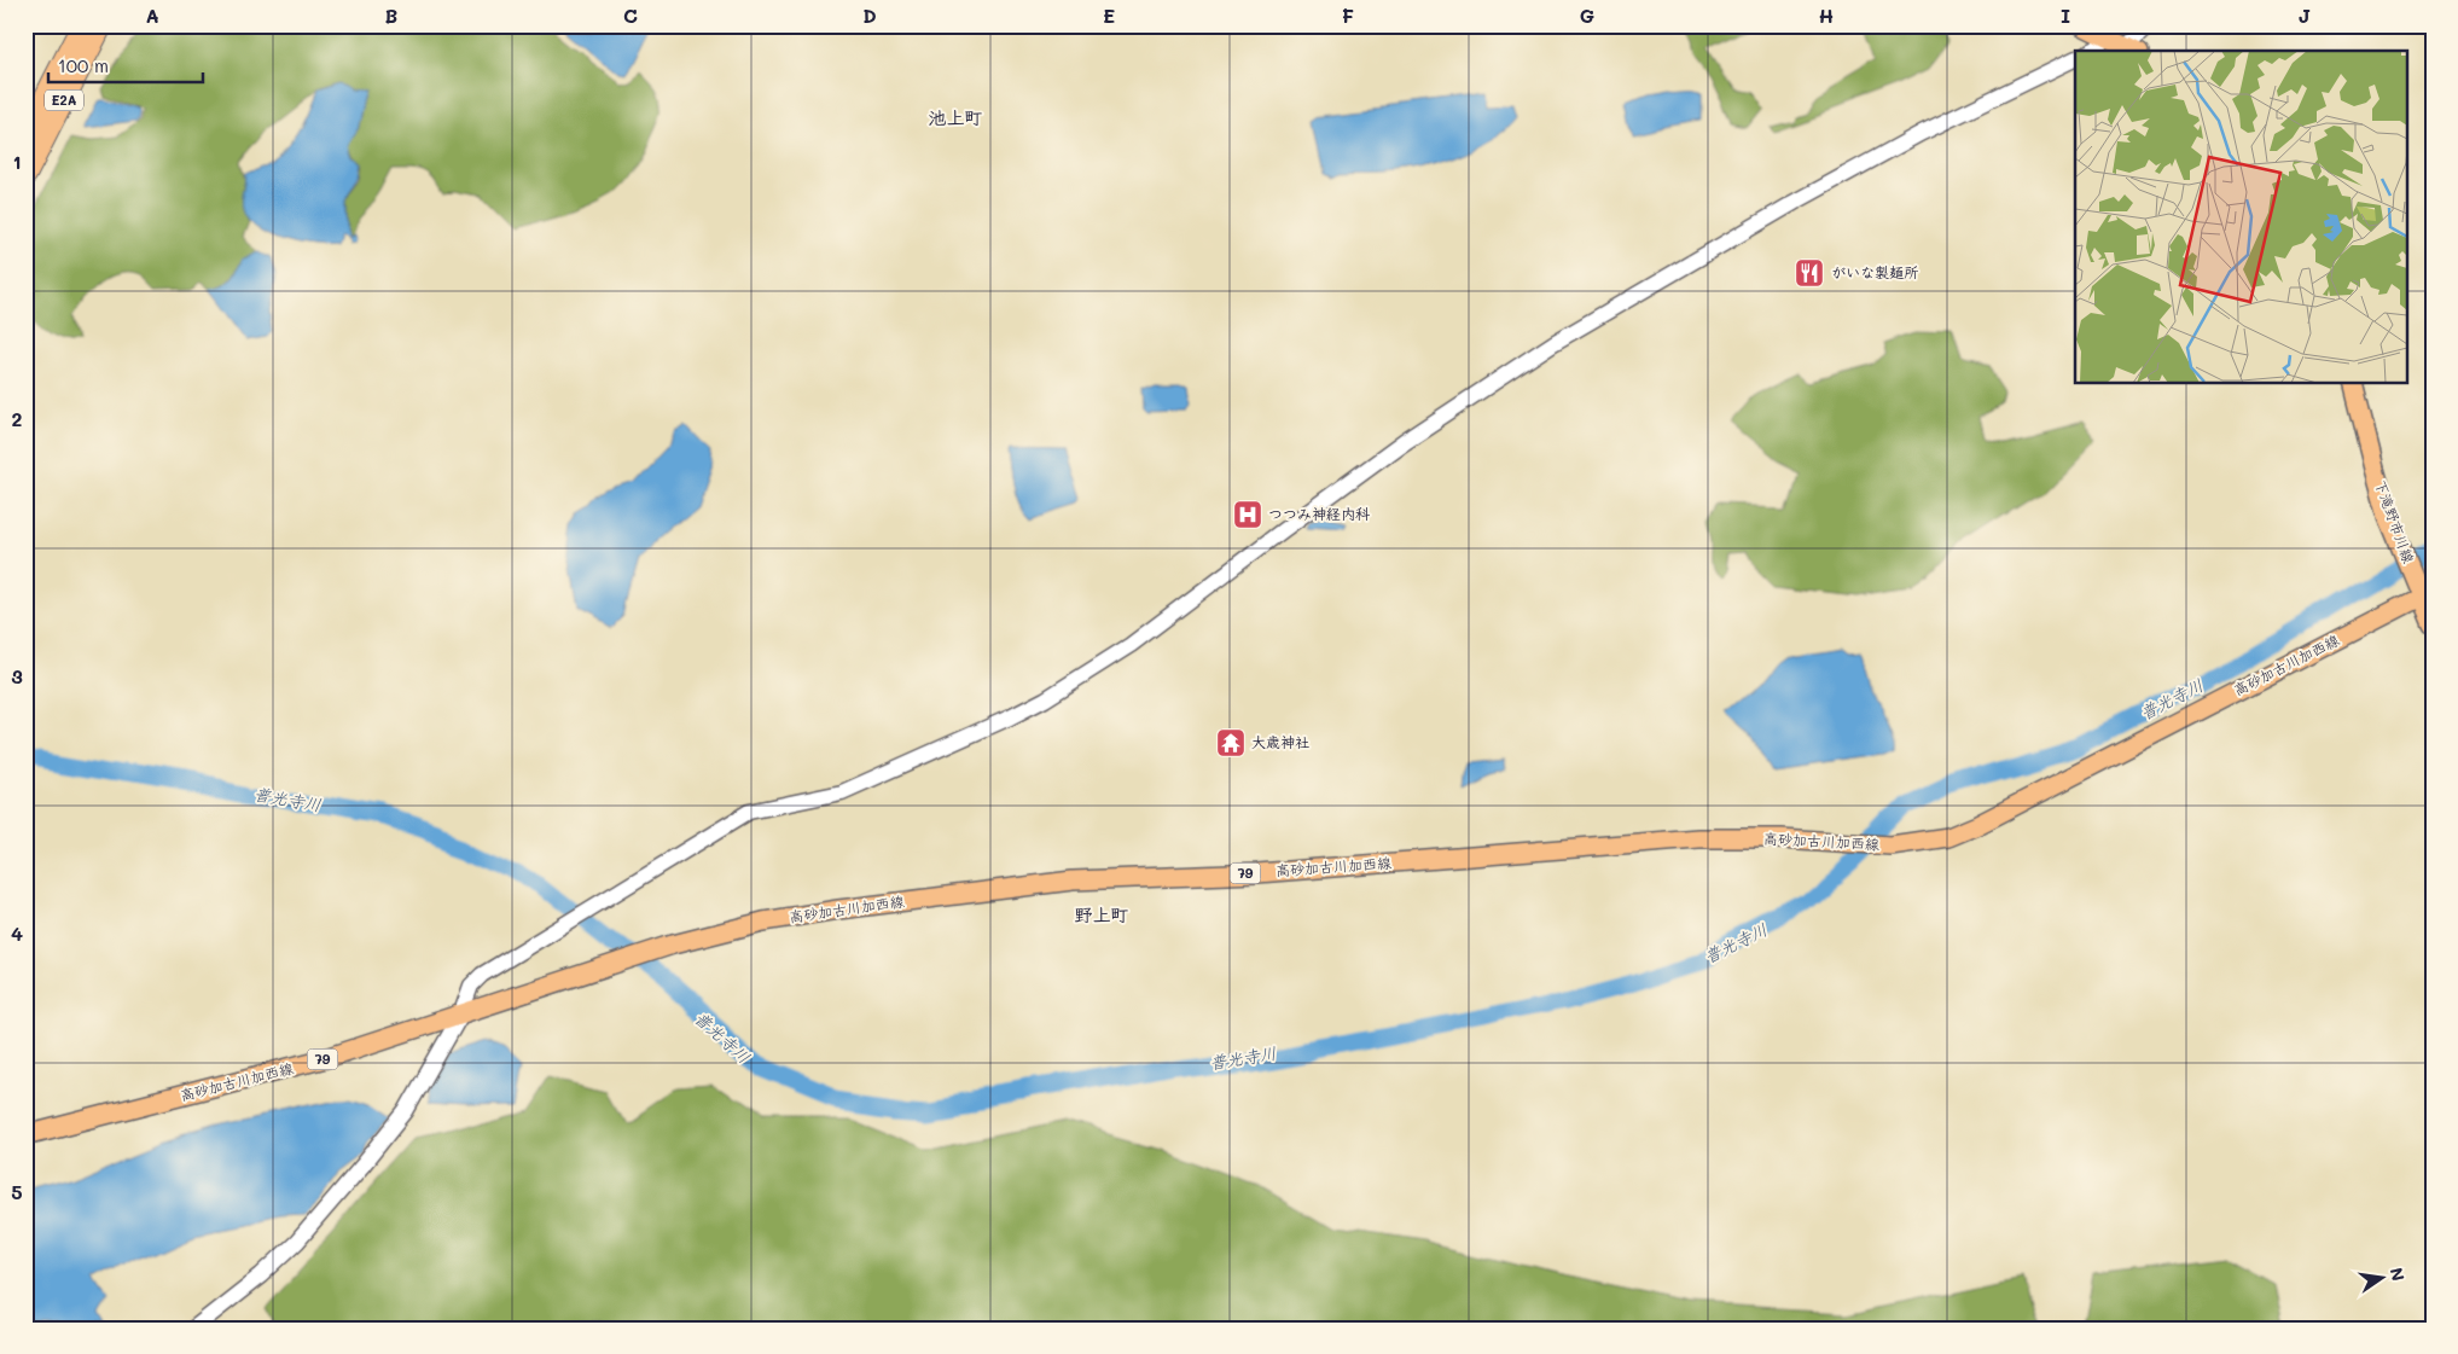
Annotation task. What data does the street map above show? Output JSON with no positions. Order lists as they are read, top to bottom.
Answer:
{
  "streets": {
    "highway": ["E2A"],
    "main road": ["下滝野市川線", "高砂加古川加西線", "79"]
  },
  "crossings": [
    ["下滝野市川線", "高砂加古川加西線"]
  ],
  "districts": ["池上町", "野上町"],
  "water": ["普光寺川"],
  "places": {
    "restaurant": ["がいな製麺所"],
    "hospital": ["つつみ神経内科"],
    "temple": ["大歳神社"]
  },
  "scale_bar": "100 m",
  "north": "right",
  "grid": {
    "columns": [
      "A",
      "B",
      "C",
      "D",
      "E",
      "F",
      "G",
      "H",
      "I",
      "J"
    ],
    "rows": [
      "1",
      "2",
      "3",
      "4",
      "5"
    ]
  }
}
